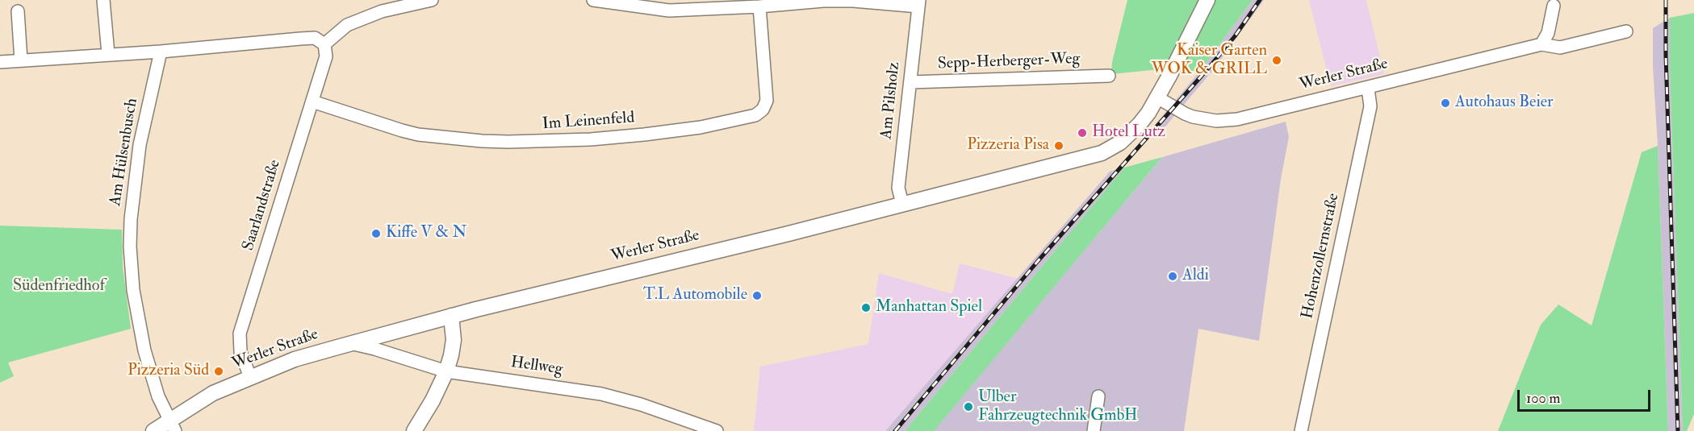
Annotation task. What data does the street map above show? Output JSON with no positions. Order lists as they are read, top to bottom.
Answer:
{
  "streets": {
    "main road": ["Werler Straße"],
    "street": [
      "Sepp-Herberger-Weg",
      "Am Pilsholz",
      "Im Leinenfeld",
      "Am Hülsenbusch",
      "Saarlandstraße",
      "Hohenzollernstraße",
      "Hellweg"
    ]
  },
  "crossings": [
    ["Sepp-Herberger-Weg", "Am Pilsholz"],
    ["Werler Straße", "Am Pilsholz"],
    ["Werler Straße", "Am Hülsenbusch"],
    ["Werler Straße", "Saarlandstraße"],
    ["Werler Straße", "Hohenzollernstraße"],
    ["Werler Straße", "Hellweg"],
    ["Im Leinenfeld", "Saarlandstraße"]
  ],
  "parks": ["Südenfriedhof"],
  "places": [
    "Kaiser Garten WOK & GRILL",
    "Autohaus Beier",
    "Hotel Lutz",
    "Pizzeria Pisa",
    "Kiffe V & N",
    "Aldi",
    "T.L Automobile",
    "Manhattan Spiel",
    "Pizzeria Süd",
    "Ulber Fahrzeugtechnik GmbH"
  ],
  "scale_bar": "100 m"
}
